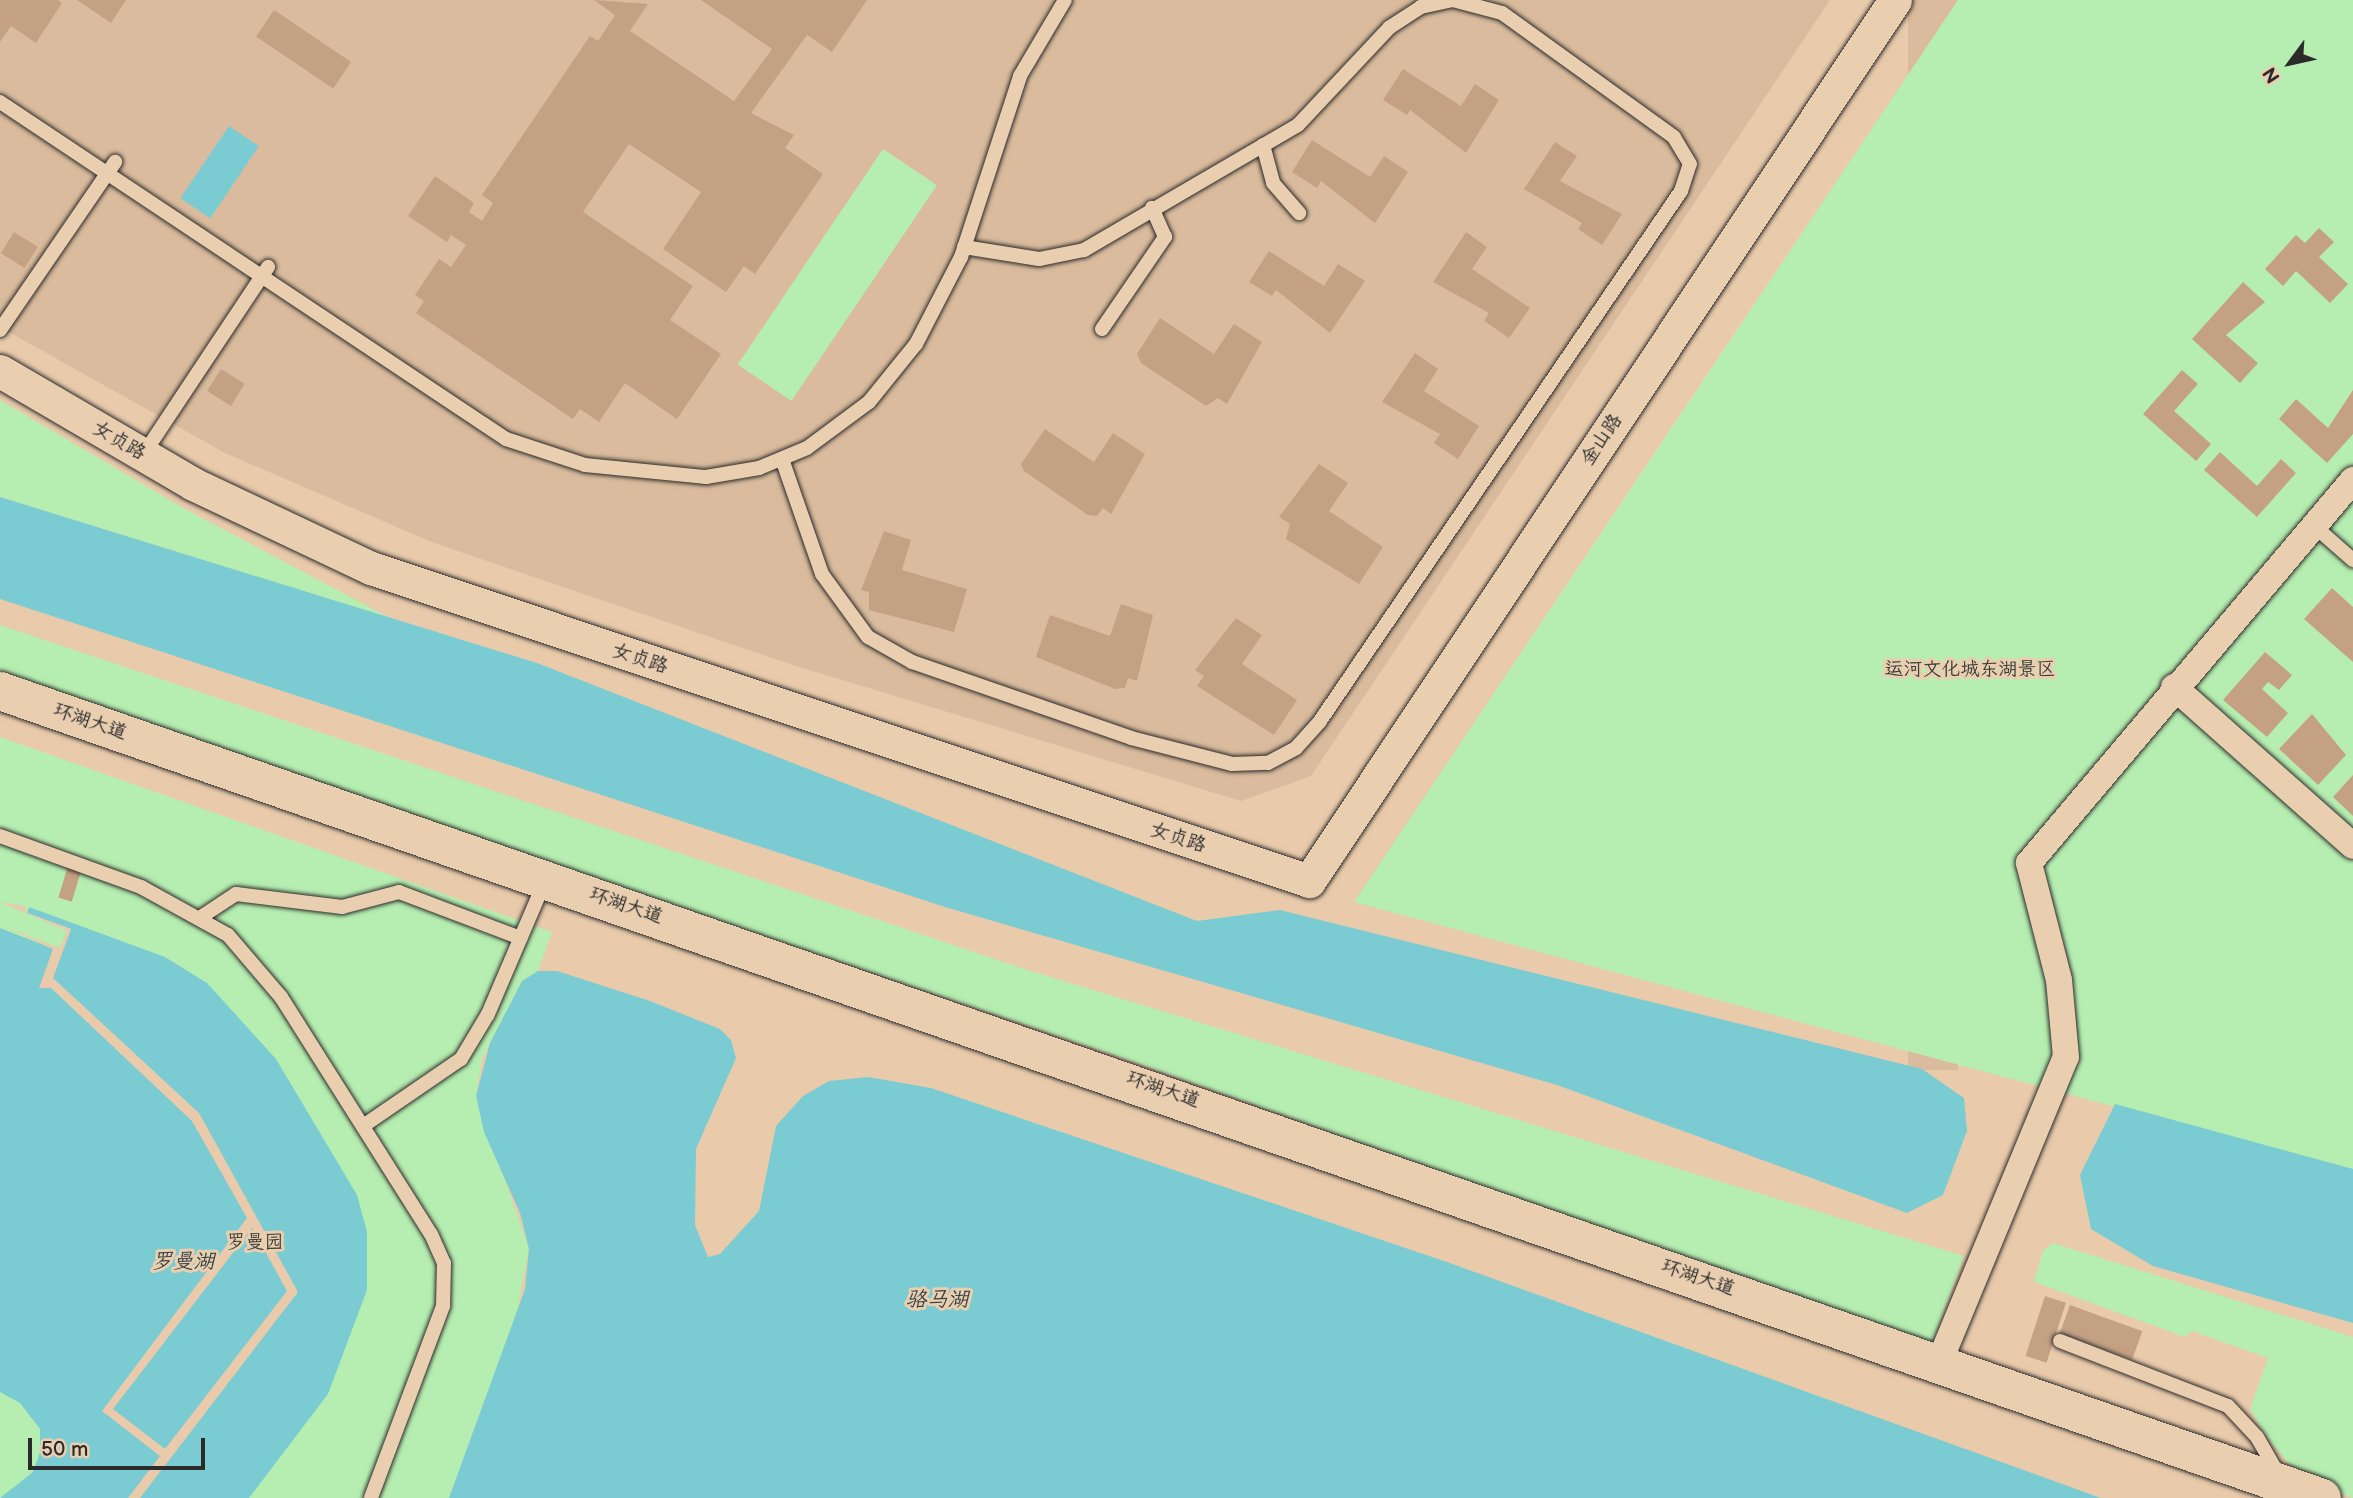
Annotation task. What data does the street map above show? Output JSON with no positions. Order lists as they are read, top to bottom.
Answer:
{
  "streets": {
    "main road": ["环湖大道"],
    "street": ["金山路", "女贞路"]
  },
  "crossings": [
    ["金山路", "女贞路"]
  ],
  "water": ["罗曼湖", "骆马湖"],
  "parks": ["运河文化城东湖景区", "罗曼园"],
  "scale_bar": "50 m",
  "north": "bottom left"
}
